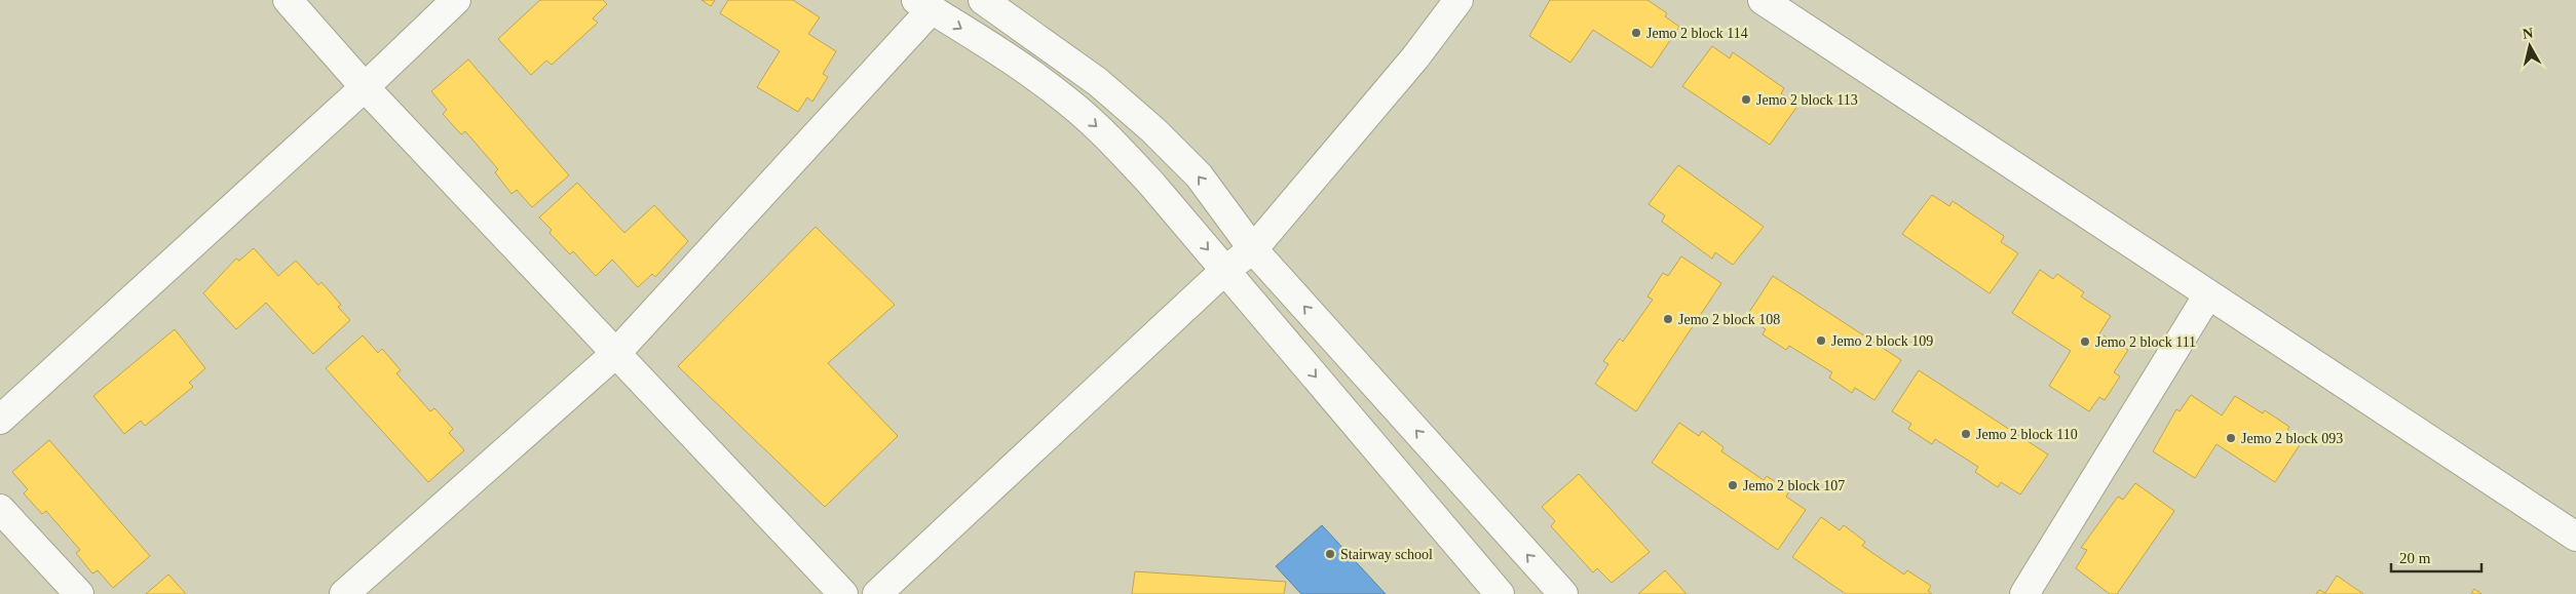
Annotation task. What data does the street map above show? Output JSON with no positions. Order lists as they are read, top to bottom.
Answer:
{
  "places": [
    "Jemo 2 block 114",
    "Jemo 2 block 113",
    "Jemo 2 block 108",
    "Jemo 2 block 109",
    "Jemo 2 block 111",
    "Jemo 2 block 110",
    "Jemo 2 block 093",
    "Jemo 2 block 107",
    "Stairway school"
  ],
  "scale_bar": "20 m",
  "north": "top"
}
